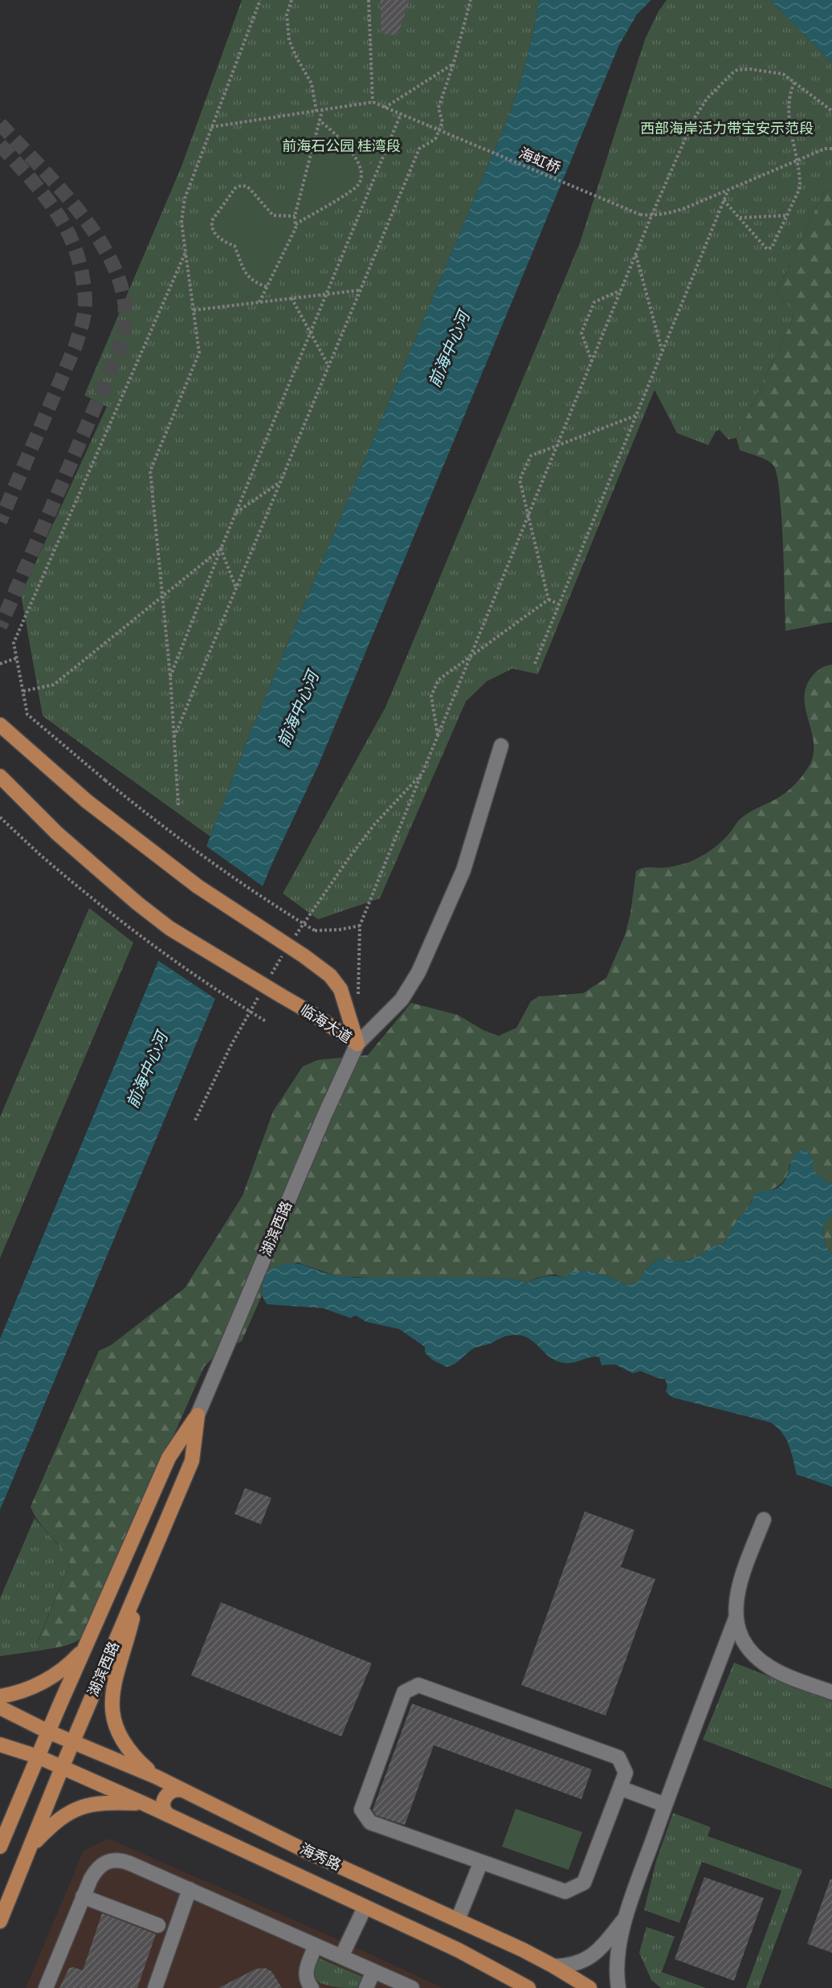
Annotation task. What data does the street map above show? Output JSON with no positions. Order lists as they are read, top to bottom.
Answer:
{
  "streets": {
    "main road": ["临海大道", "湖滨西路", "海秀路"],
    "path": ["海虹桥"]
  },
  "crossings": [
    ["临海大道", "湖滨西路"],
    ["湖滨西路", "海秀路"]
  ],
  "water": ["前海中心河"],
  "parks": ["西部海岸活力带宝安示范段", "前海石公园 桂湾段"]
}
